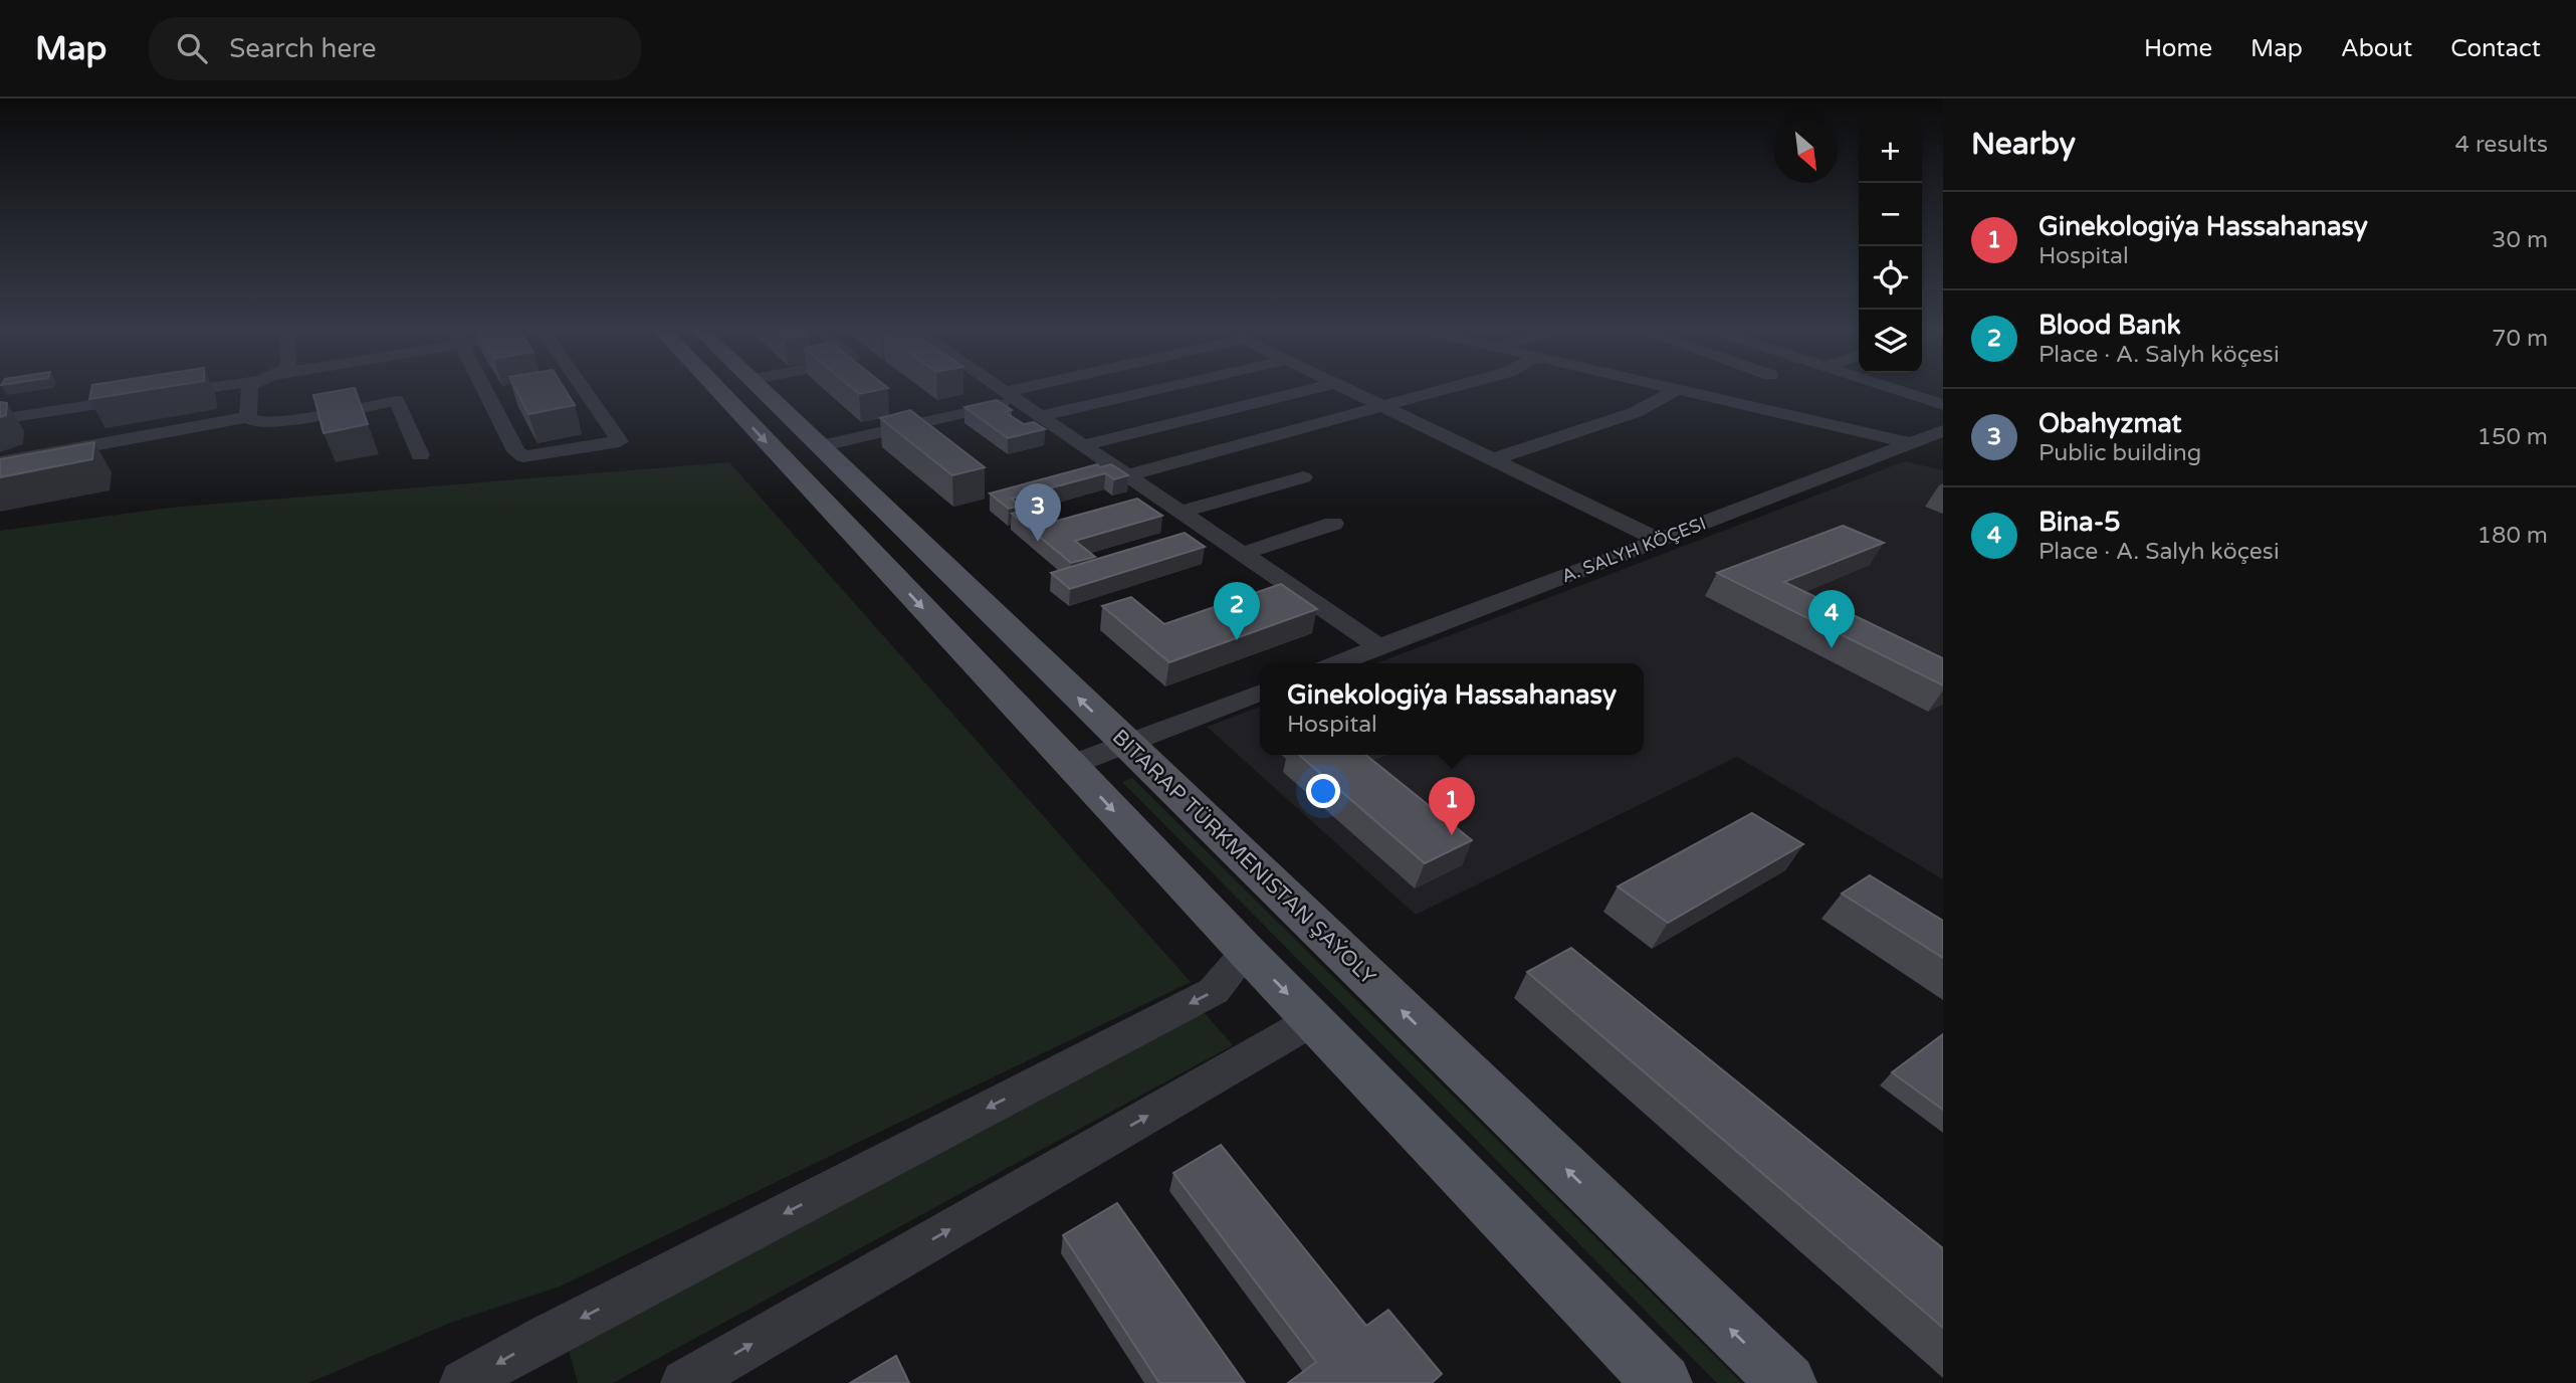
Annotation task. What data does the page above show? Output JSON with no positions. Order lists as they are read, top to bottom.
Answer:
{
  "streets": {
    "main road": ["BITARAP TÜRKMENISTAN ŞAÝOLY"],
    "street": ["A. SALYH KÖÇESI"]
  },
  "north": "bottom right",
  "page": {
    "header": "Map",
    "search": "Search here",
    "nav": [
      "Home",
      "Map",
      "About",
      "Contact"
    ],
    "heading": ["Nearby", "4 results"],
    "map_buttons": ["+", "−"],
    "list": [
      {
        "mark": "1",
        "name": "Ginekologiýa Hassahanasy",
        "note": "Hospital",
        "value": "30 m"
      },
      {
        "mark": "2",
        "name": "Blood Bank",
        "note": "Place · A. Salyh köçesi",
        "value": "70 m"
      },
      {
        "mark": "3",
        "name": "Obahyzmat",
        "note": "Public building",
        "value": "150 m"
      },
      {
        "mark": "4",
        "name": "Bina-5",
        "note": "Place · A. Salyh köçesi",
        "value": "180 m"
      }
    ],
    "pins": [
      "3",
      "2",
      "4",
      "1"
    ],
    "popup": ["Ginekologiýa Hassahanasy", "Hospital"]
  }
}
